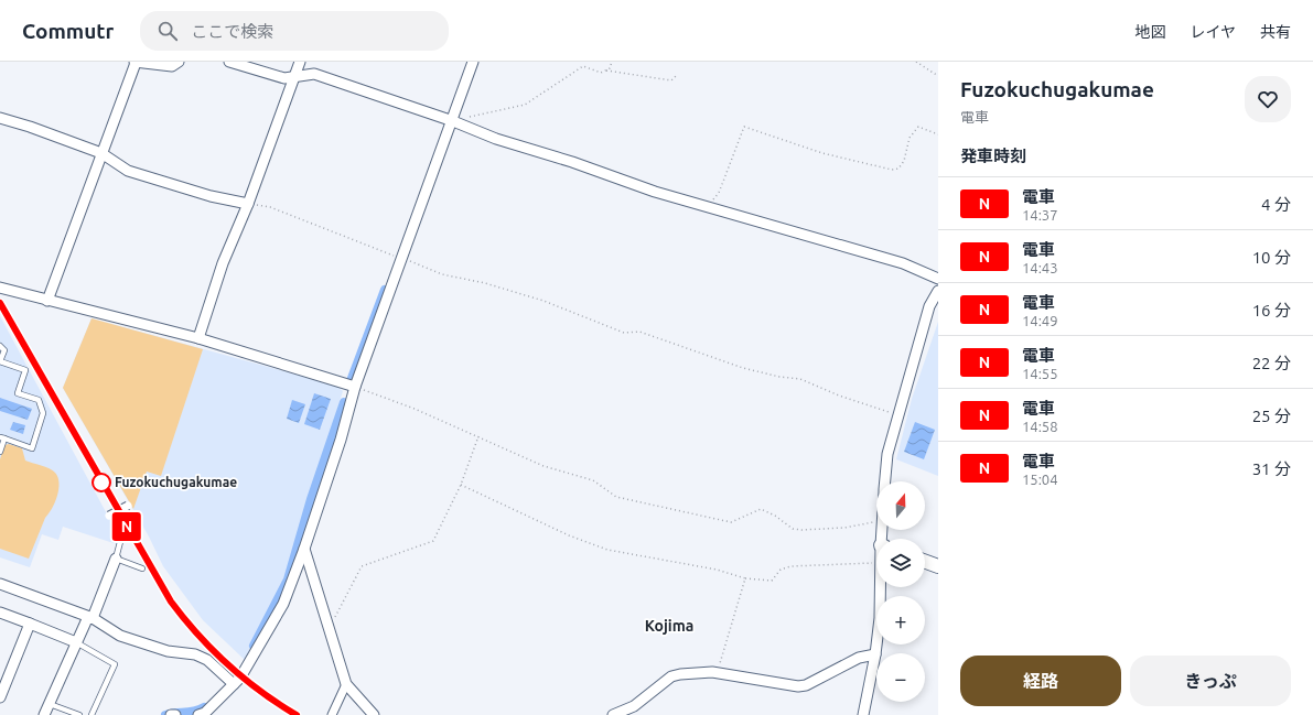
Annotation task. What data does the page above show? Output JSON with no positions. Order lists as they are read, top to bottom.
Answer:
{
  "districts": ["Kojima"],
  "places": ["Fuzokuchugakumae"],
  "north": "top",
  "page": {
    "header": "Commutr",
    "search": "ここで検索",
    "nav": ["地図", "レイヤ", "共有"],
    "on_map": "N",
    "heading": [
      ["Fuzokuchugakumae", "電車"],
      "発車時刻"
    ],
    "list": [
      {
        "mark": "N",
        "name": "電車",
        "note": "14:37",
        "value": "4 分"
      },
      {
        "mark": "N",
        "name": "電車",
        "note": "14:43",
        "value": "10 分"
      },
      {
        "mark": "N",
        "name": "電車",
        "note": "14:49",
        "value": "16 分"
      },
      {
        "mark": "N",
        "name": "電車",
        "note": "14:55",
        "value": "22 分"
      },
      {
        "mark": "N",
        "name": "電車",
        "note": "14:58",
        "value": "25 分"
      },
      {
        "mark": "N",
        "name": "電車",
        "note": "15:04",
        "value": "31 分"
      }
    ],
    "map_buttons": ["+", "−"],
    "buttons": ["経路", "きっぷ"]
  }
}
